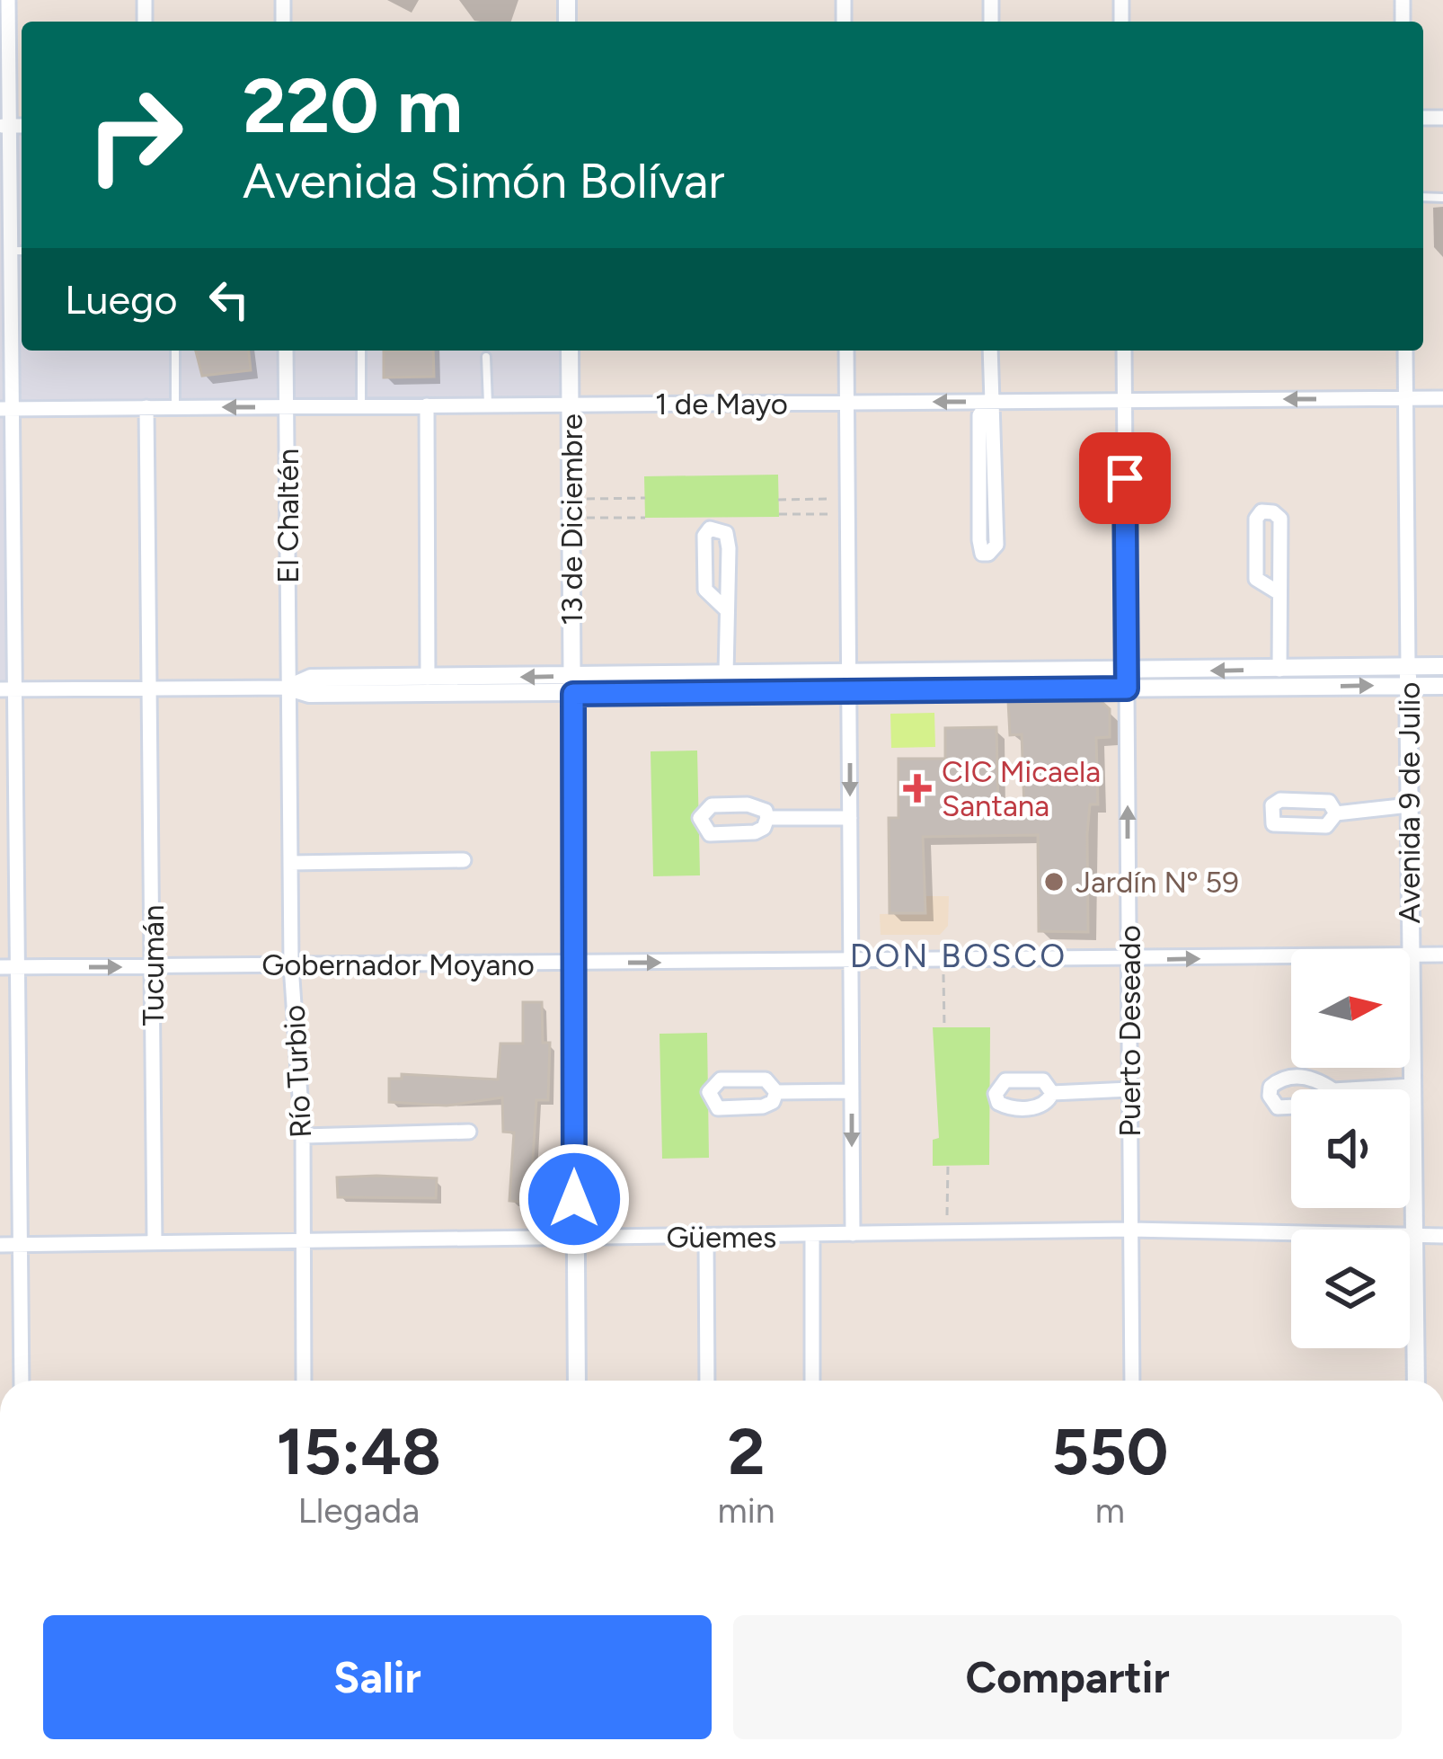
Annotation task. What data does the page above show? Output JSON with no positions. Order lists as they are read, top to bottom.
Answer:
{
  "streets": {
    "street": [
      "1 de Mayo",
      "El Chaltén",
      "13 de Diciembre",
      "Avenida 9 de Julio",
      "Gobernador Moyano",
      "Tucumán",
      "Puerto Deseado",
      "Río Turbio",
      "Güemes"
    ]
  },
  "crossings": [
    ["1 de Mayo", "El Chaltén"],
    ["1 de Mayo", "13 de Diciembre"],
    ["1 de Mayo", "Tucumán"],
    ["1 de Mayo", "Puerto Deseado"],
    ["El Chaltén", "Río Turbio"],
    ["13 de Diciembre", "Gobernador Moyano"],
    ["13 de Diciembre", "Güemes"],
    ["Avenida 9 de Julio", "Gobernador Moyano"],
    ["Avenida 9 de Julio", "Güemes"],
    ["Gobernador Moyano", "Tucumán"],
    ["Gobernador Moyano", "Puerto Deseado"],
    ["Gobernador Moyano", "Río Turbio"],
    ["Tucumán", "Güemes"],
    ["Puerto Deseado", "Güemes"],
    ["Río Turbio", "Güemes"]
  ],
  "one_way": ["1 de Mayo", "Gobernador Moyano"],
  "districts": ["DON BOSCO"],
  "places": {
    "health": ["CIC Micaela Santana"],
    "other": ["Jardín Nº 59"]
  },
  "north": "right",
  "page": {
    "turn": ["220 m", "Avenida Simón Bolívar"],
    "then": "Luego",
    "eta": [
      "15:48",
      "Llegada",
      "2",
      "min",
      "550",
      "m"
    ],
    "buttons": ["Salir", "Compartir"]
  }
}
